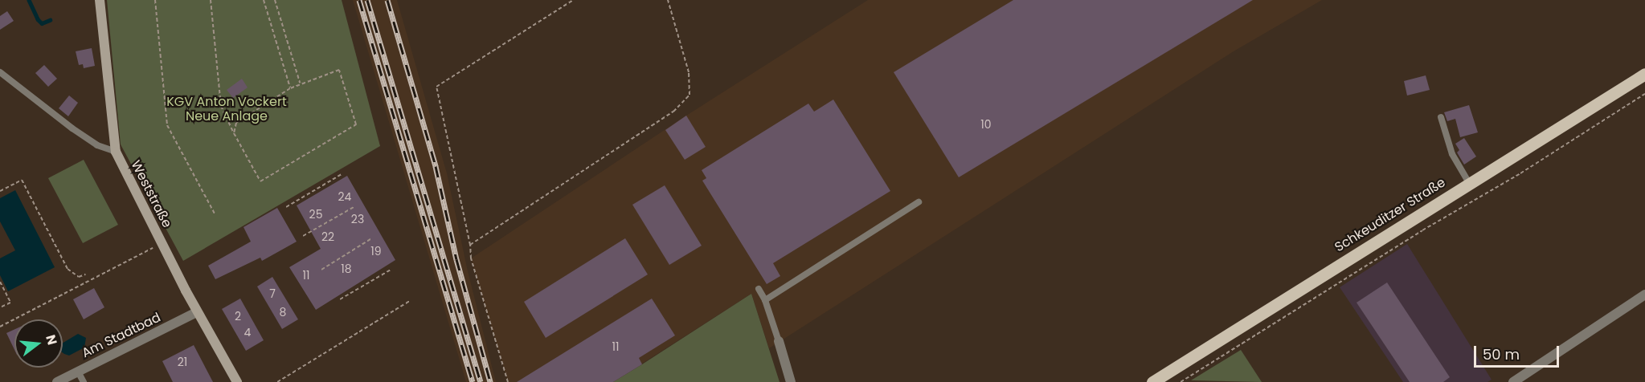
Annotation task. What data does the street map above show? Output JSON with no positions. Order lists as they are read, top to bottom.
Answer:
{
  "streets": {
    "main road": ["Weststraße", "Schkeuditzer Straße"],
    "street": ["Am Stadtbad"]
  },
  "crossings": [
    ["Weststraße", "Am Stadtbad"]
  ],
  "parks": ["KGV Anton Vockert Neue Anlage"],
  "house_numbers": [
    "10",
    "24",
    "25",
    "23",
    "22",
    "19",
    "18",
    "11",
    "7",
    "8",
    "2",
    "4",
    "11",
    "21"
  ],
  "scale_bar": "50 m",
  "north": "right"
}
